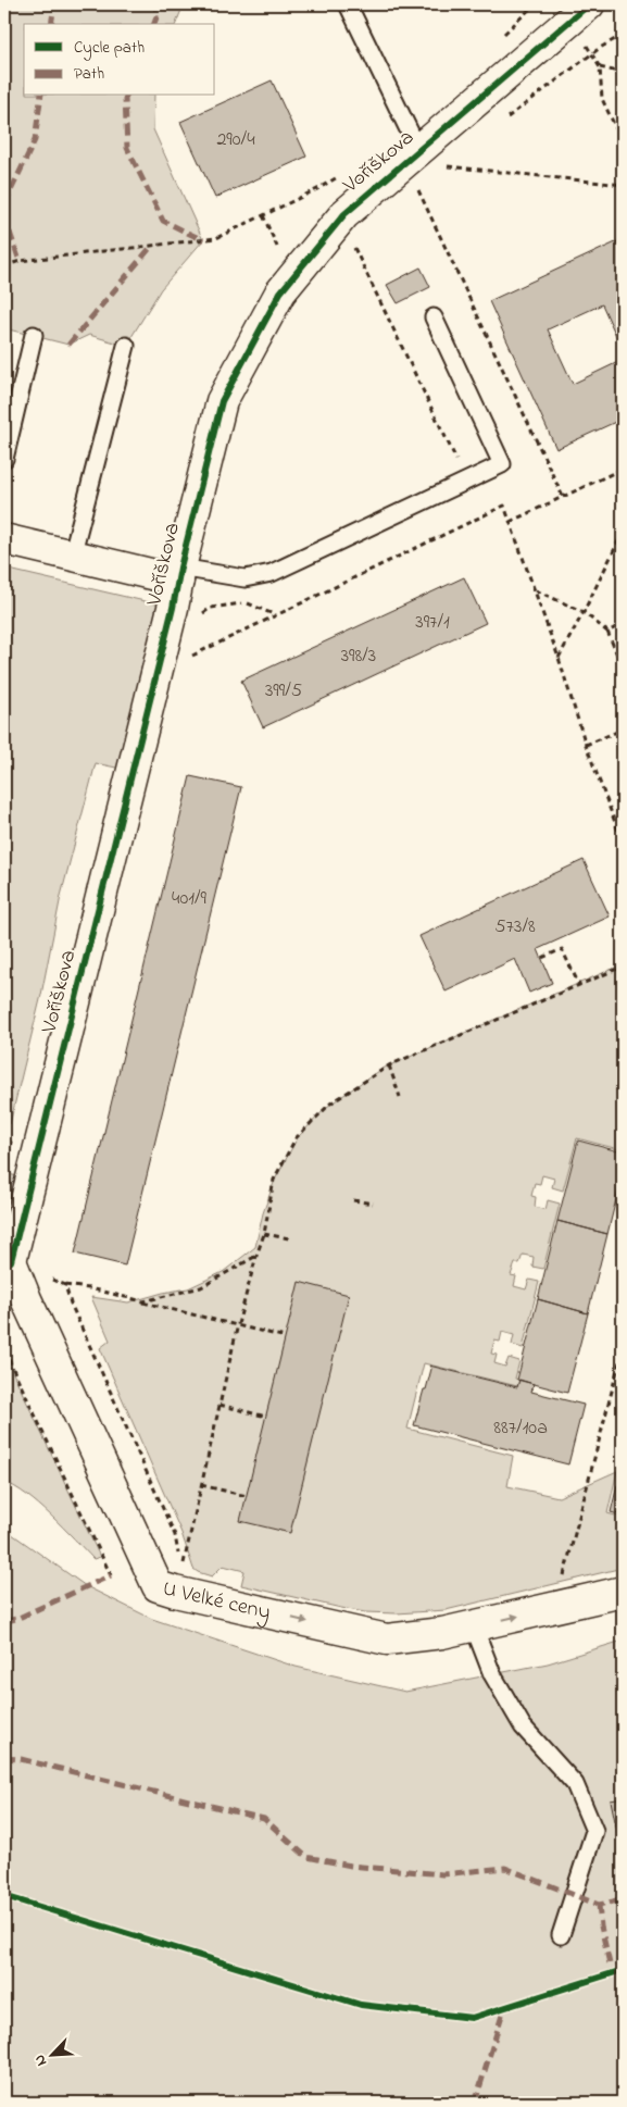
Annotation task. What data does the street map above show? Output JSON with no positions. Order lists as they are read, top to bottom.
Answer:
{
  "streets": {
    "street": ["Voříškova", "U Velké ceny"]
  },
  "crossings": [
    ["Voříškova", "U Velké ceny"]
  ],
  "one_way": ["U Velké ceny"],
  "house_numbers": [
    "290/4",
    "397/1",
    "398/3",
    "399/5",
    "401/9",
    "573/8",
    "887/10a"
  ],
  "legend": ["Cycle path", "Path"],
  "north": "bottom left"
}
